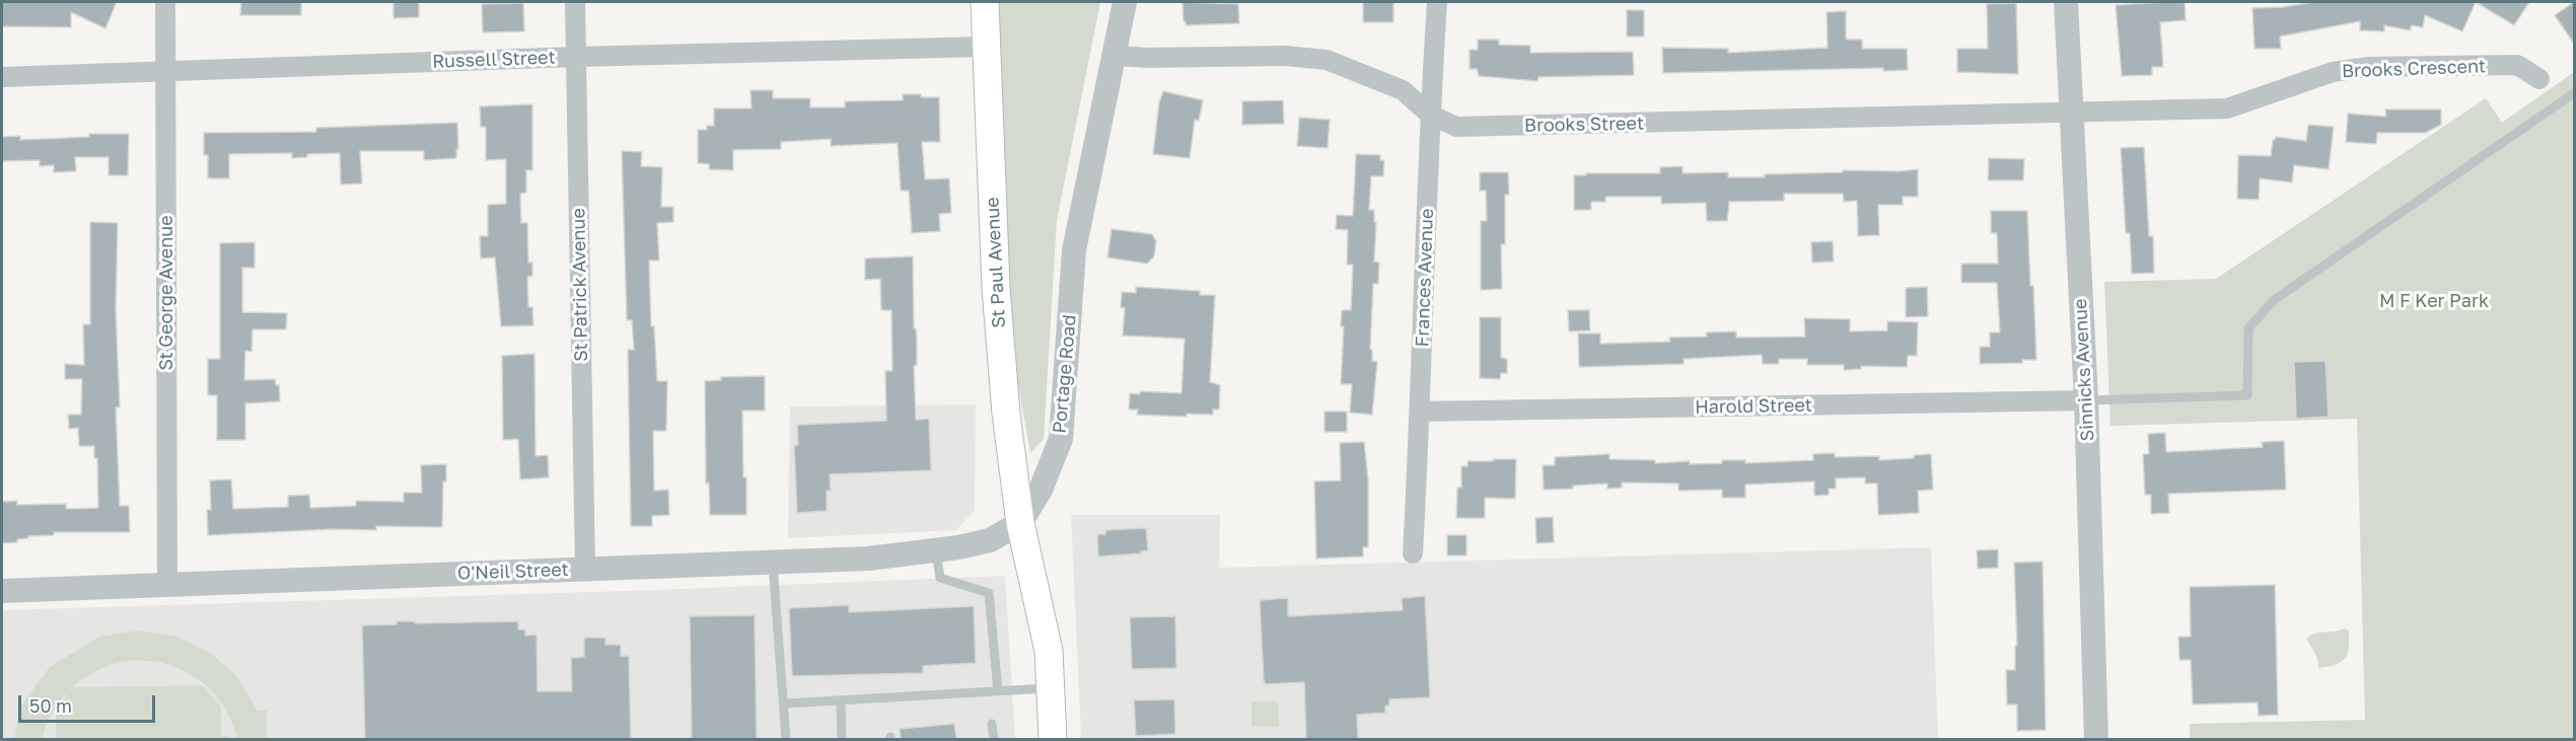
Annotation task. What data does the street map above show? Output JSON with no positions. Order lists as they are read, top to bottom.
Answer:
{
  "streets": {
    "main road": ["St Paul Avenue"],
    "street": [
      "Russell Street",
      "Brooks Crescent",
      "Brooks Street",
      "Frances Avenue",
      "St Patrick Avenue",
      "St George Avenue",
      "Sinnicks Avenue",
      "Portage Road",
      "Harold Street",
      "O'Neil Street"
    ]
  },
  "crossings": [
    ["Russell Street", "St Paul Avenue"],
    ["Russell Street", "St Patrick Avenue"],
    ["Russell Street", "St George Avenue"],
    ["Brooks Crescent", "Brooks Street"],
    ["Brooks Crescent", "Sinnicks Avenue"],
    ["Brooks Street", "Frances Avenue"],
    ["Brooks Street", "Sinnicks Avenue"],
    ["Brooks Street", "Portage Road"],
    ["St Paul Avenue", "Portage Road"],
    ["St Paul Avenue", "O'Neil Street"],
    ["Frances Avenue", "Harold Street"],
    ["St Patrick Avenue", "O'Neil Street"],
    ["St George Avenue", "O'Neil Street"],
    ["Sinnicks Avenue", "Harold Street"],
    ["Portage Road", "O'Neil Street"]
  ],
  "parks": ["M F Ker Park"],
  "scale_bar": "50 m"
}
